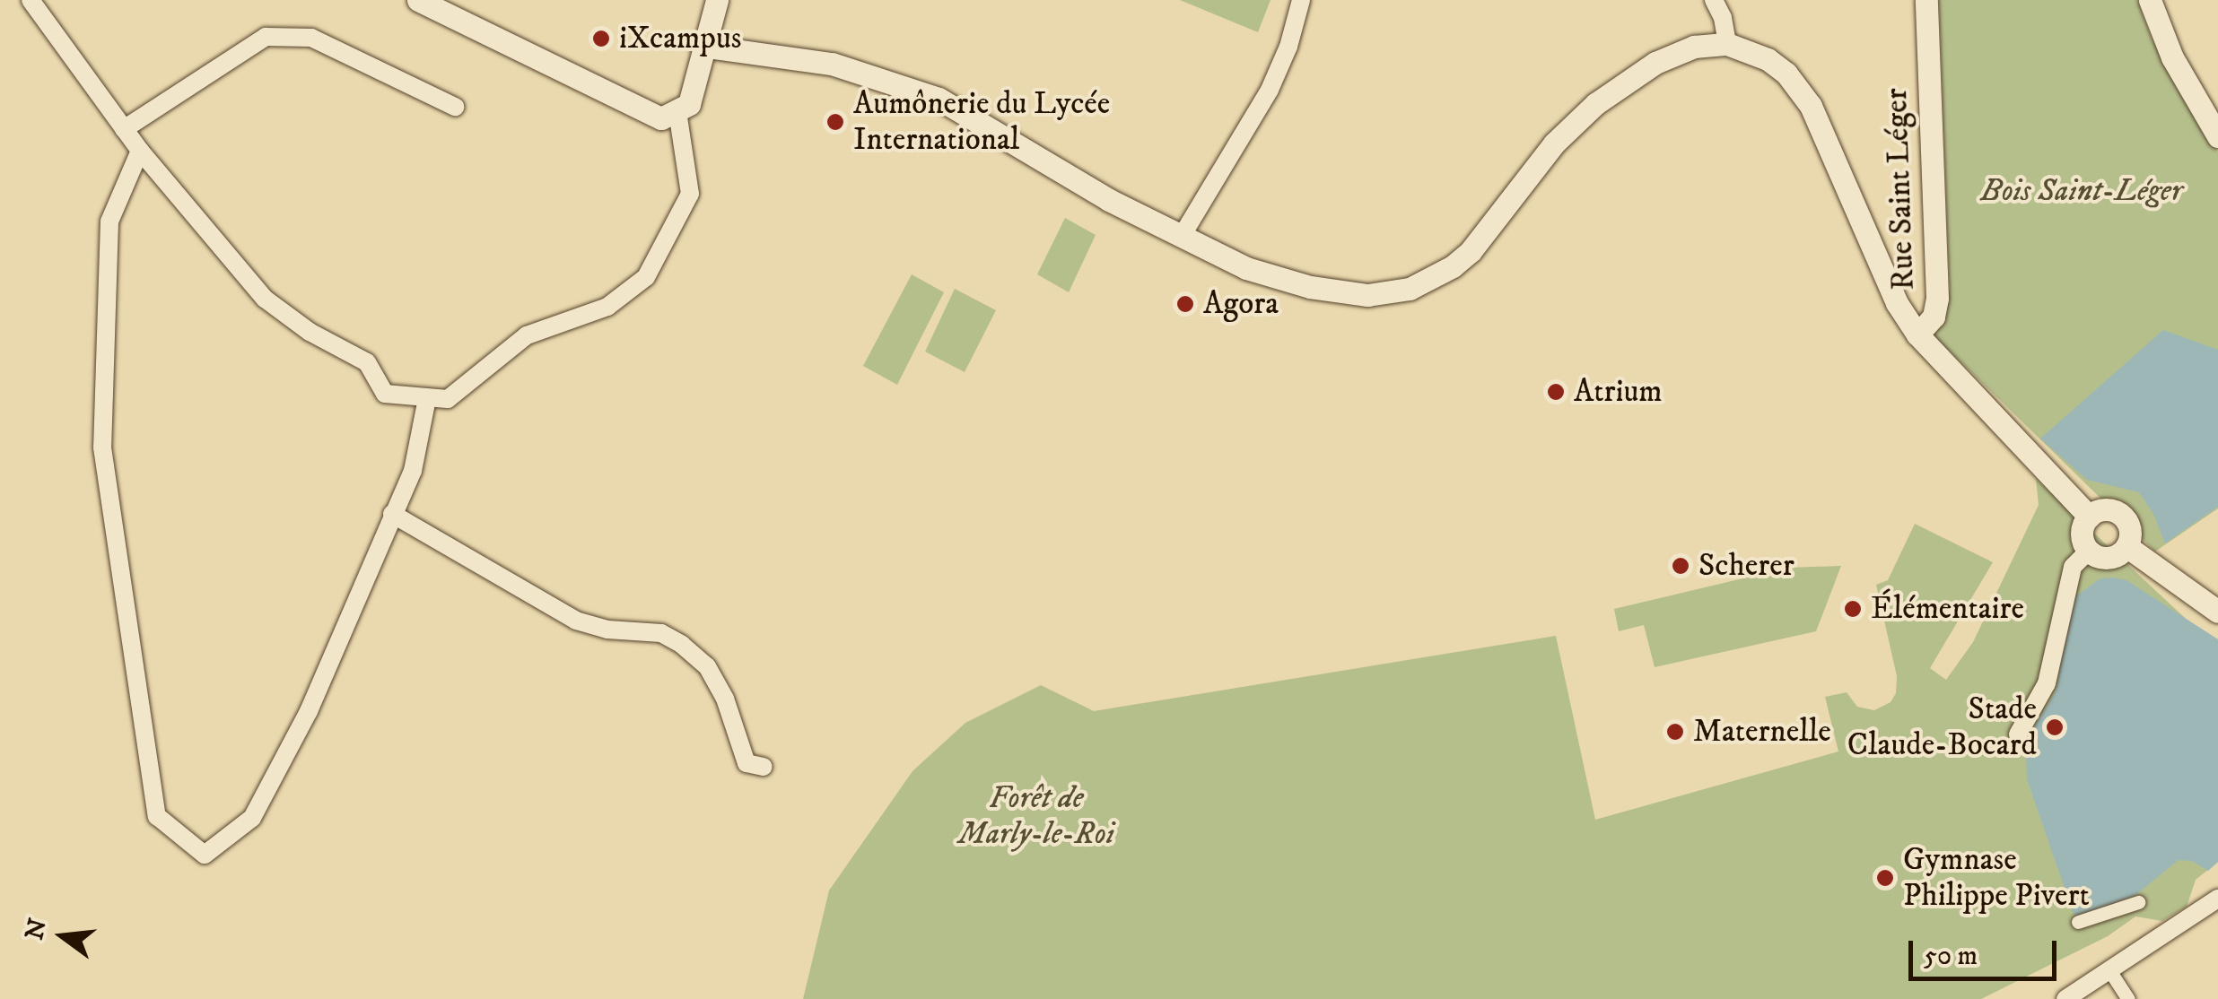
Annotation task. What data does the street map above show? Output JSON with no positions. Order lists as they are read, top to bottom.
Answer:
{
  "streets": {
    "street": ["Rue Saint Léger"]
  },
  "parks": ["Bois Saint-Léger", "Forêt de Marly-le-Roi"],
  "places": [
    "iXcampus",
    "Aumônerie du Lycée International",
    "Agora",
    "Atrium",
    "Scherer",
    "Élémentaire",
    "Stade Claude-Bocard",
    "Maternelle",
    "Gymnase Philippe Pivert"
  ],
  "scale_bar": "50 m",
  "north": "left"
}
